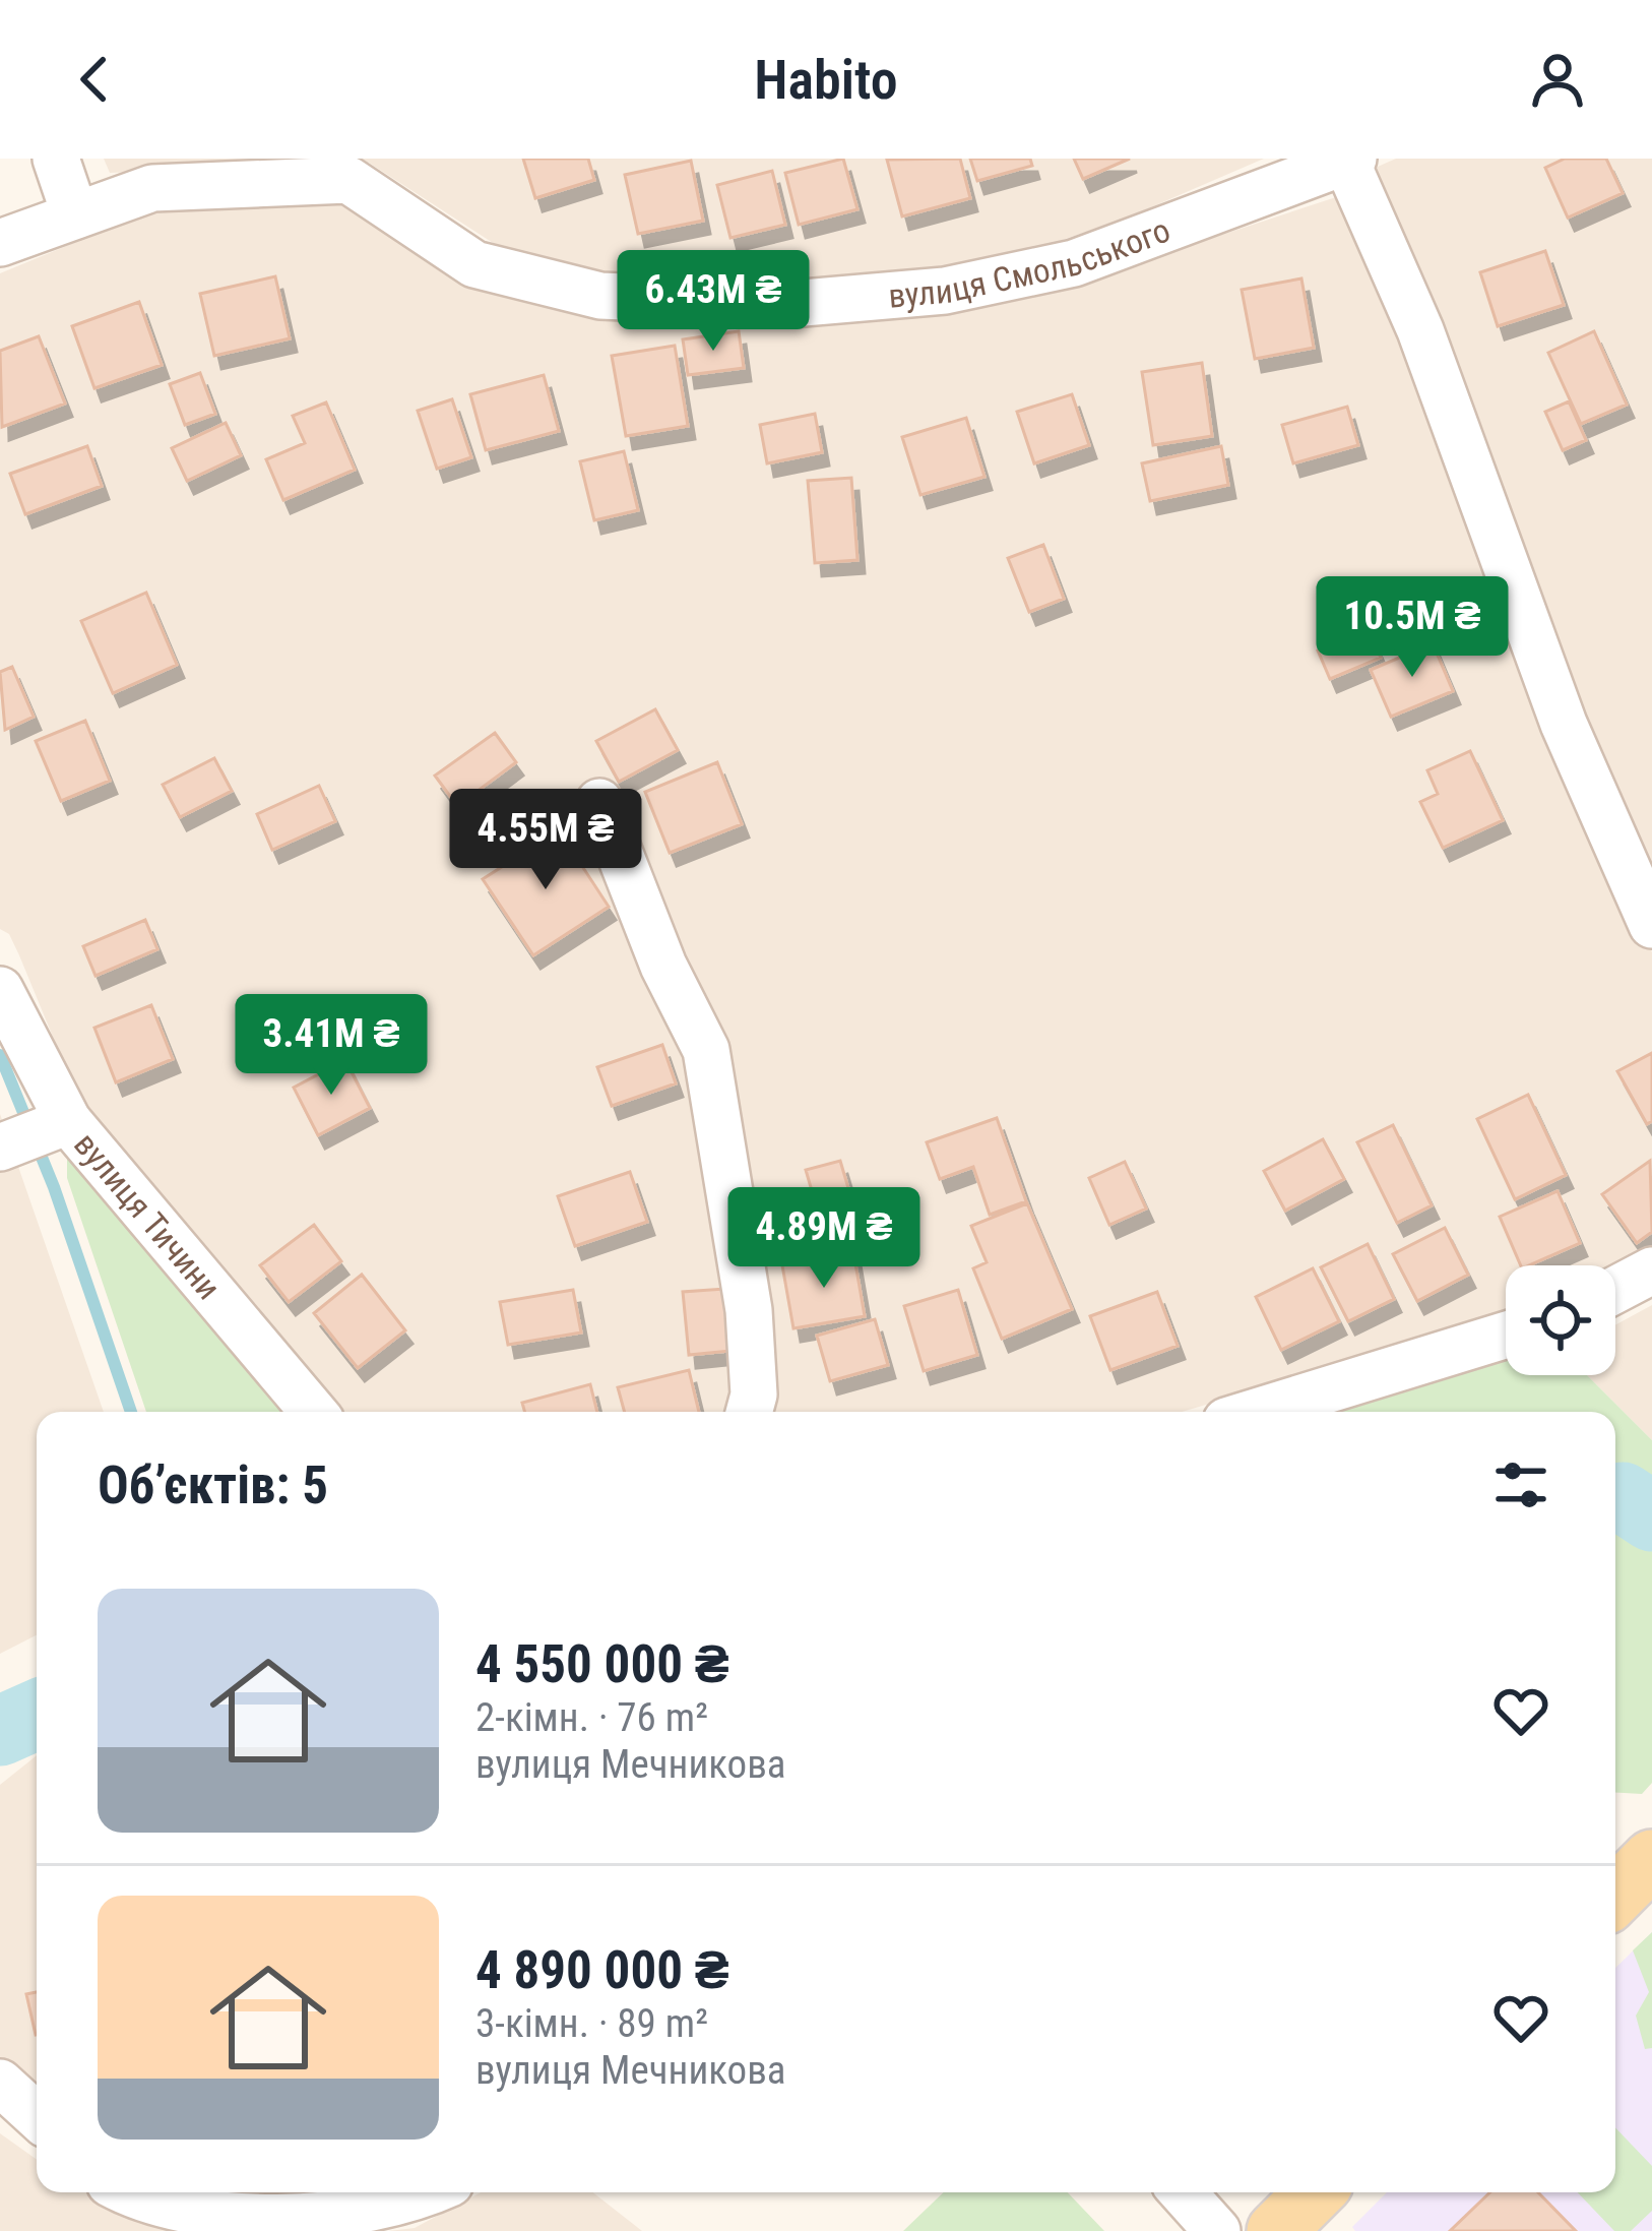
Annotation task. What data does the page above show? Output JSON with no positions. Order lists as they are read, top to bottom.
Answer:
{
  "streets": {
    "street": ["вулиця Смольського", "вулиця Тичини"]
  },
  "page": {
    "header": "Habito",
    "price": [
      "6.43M ₴",
      "10.5M ₴",
      "4.55M ₴",
      "3.41M ₴",
      "4.89M ₴"
    ],
    "heading": "Об’єктів: 5",
    "list": [
      {
        "name": "4 550 000 ₴",
        "note": "2-кімн. · 76 m² · вулиця Мечникова"
      },
      {
        "name": "4 890 000 ₴",
        "note": "3-кімн. · 89 m² · вулиця Мечникова"
      }
    ]
  }
}
